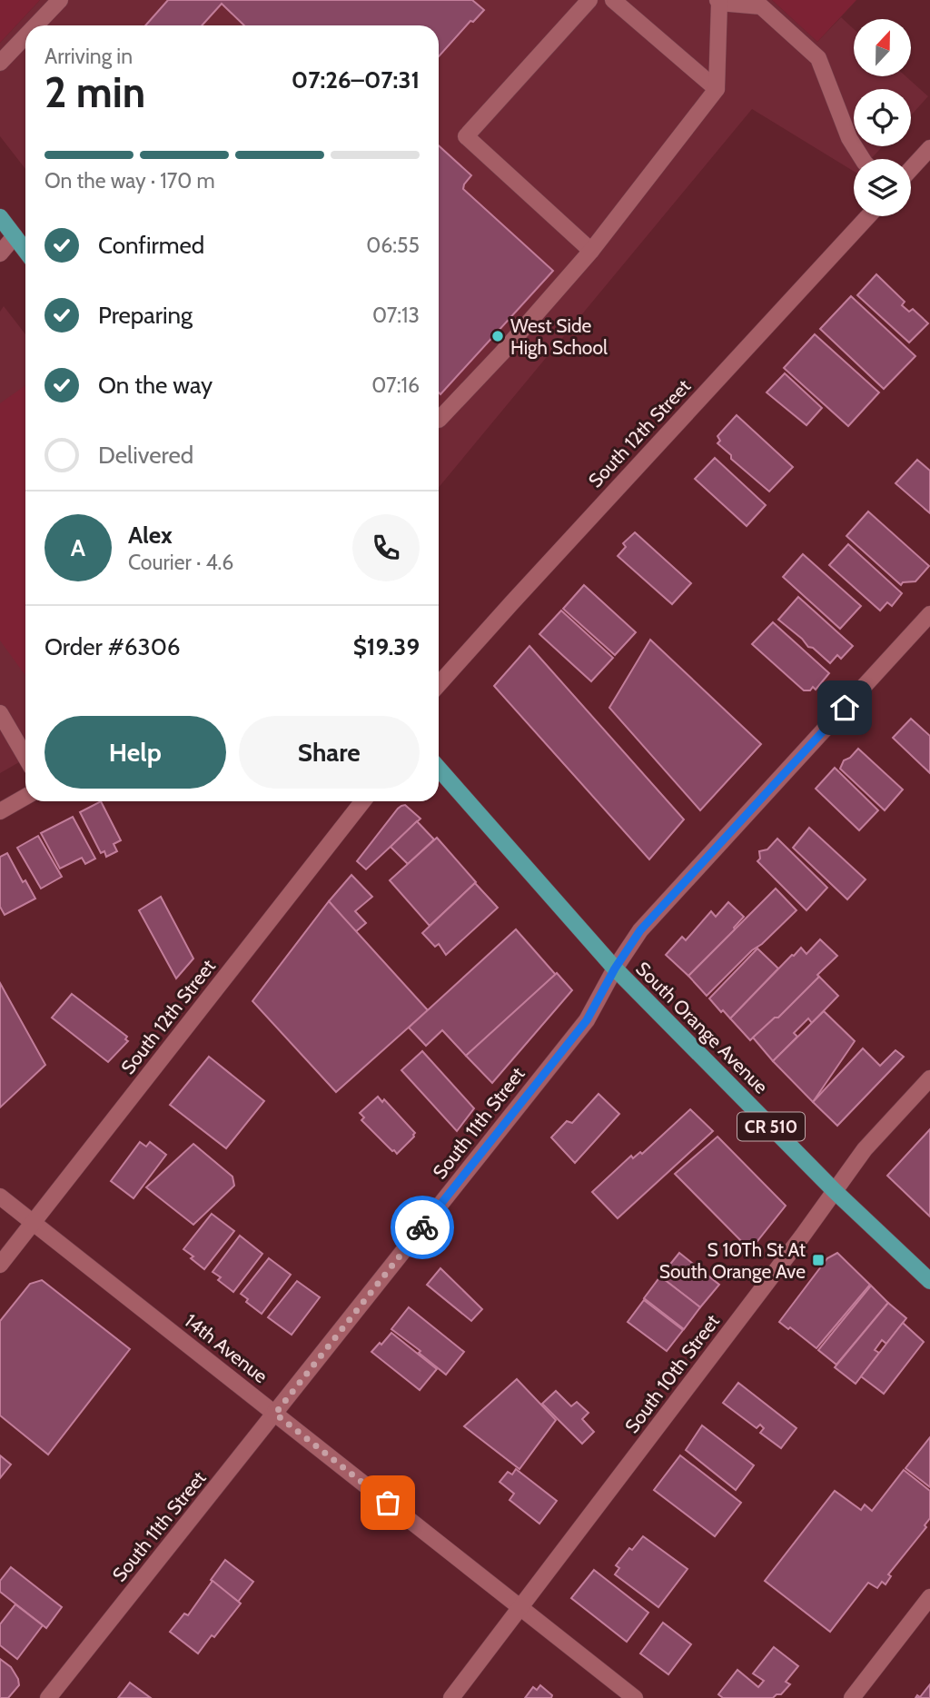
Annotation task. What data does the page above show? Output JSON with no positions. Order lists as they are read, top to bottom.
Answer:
{
  "streets": {
    "main road": ["South Orange Avenue", "CR 510"],
    "street": [
      "South 12th Street",
      "South 11th Street",
      "14th Avenue",
      "South 10th Street"
    ]
  },
  "crossings": [
    ["South 12th Street", "14th Avenue"],
    ["South Orange Avenue", "South 11th Street"],
    ["South Orange Avenue", "South 10th Street"],
    ["South 11th Street", "14th Avenue"],
    ["14th Avenue", "South 10th Street"]
  ],
  "places": {
    "other": ["West Side High School"],
    "transit": ["S 10Th St At South Orange Ave"]
  },
  "north": "top",
  "page": {
    "heading": ["2 min", "Arriving in", "07:26–07:31"],
    "panel": [
      "Alex",
      "Courier · 4.6",
      "Order #6306",
      "$19.39"
    ],
    "bar": "On the way · 170 m",
    "list": [
      ["Confirmed", "06:55"],
      ["Preparing", "07:13"],
      ["On the way", "07:16"],
      "Delivered"
    ],
    "round": "A",
    "buttons": ["Help", "Share"]
  }
}
